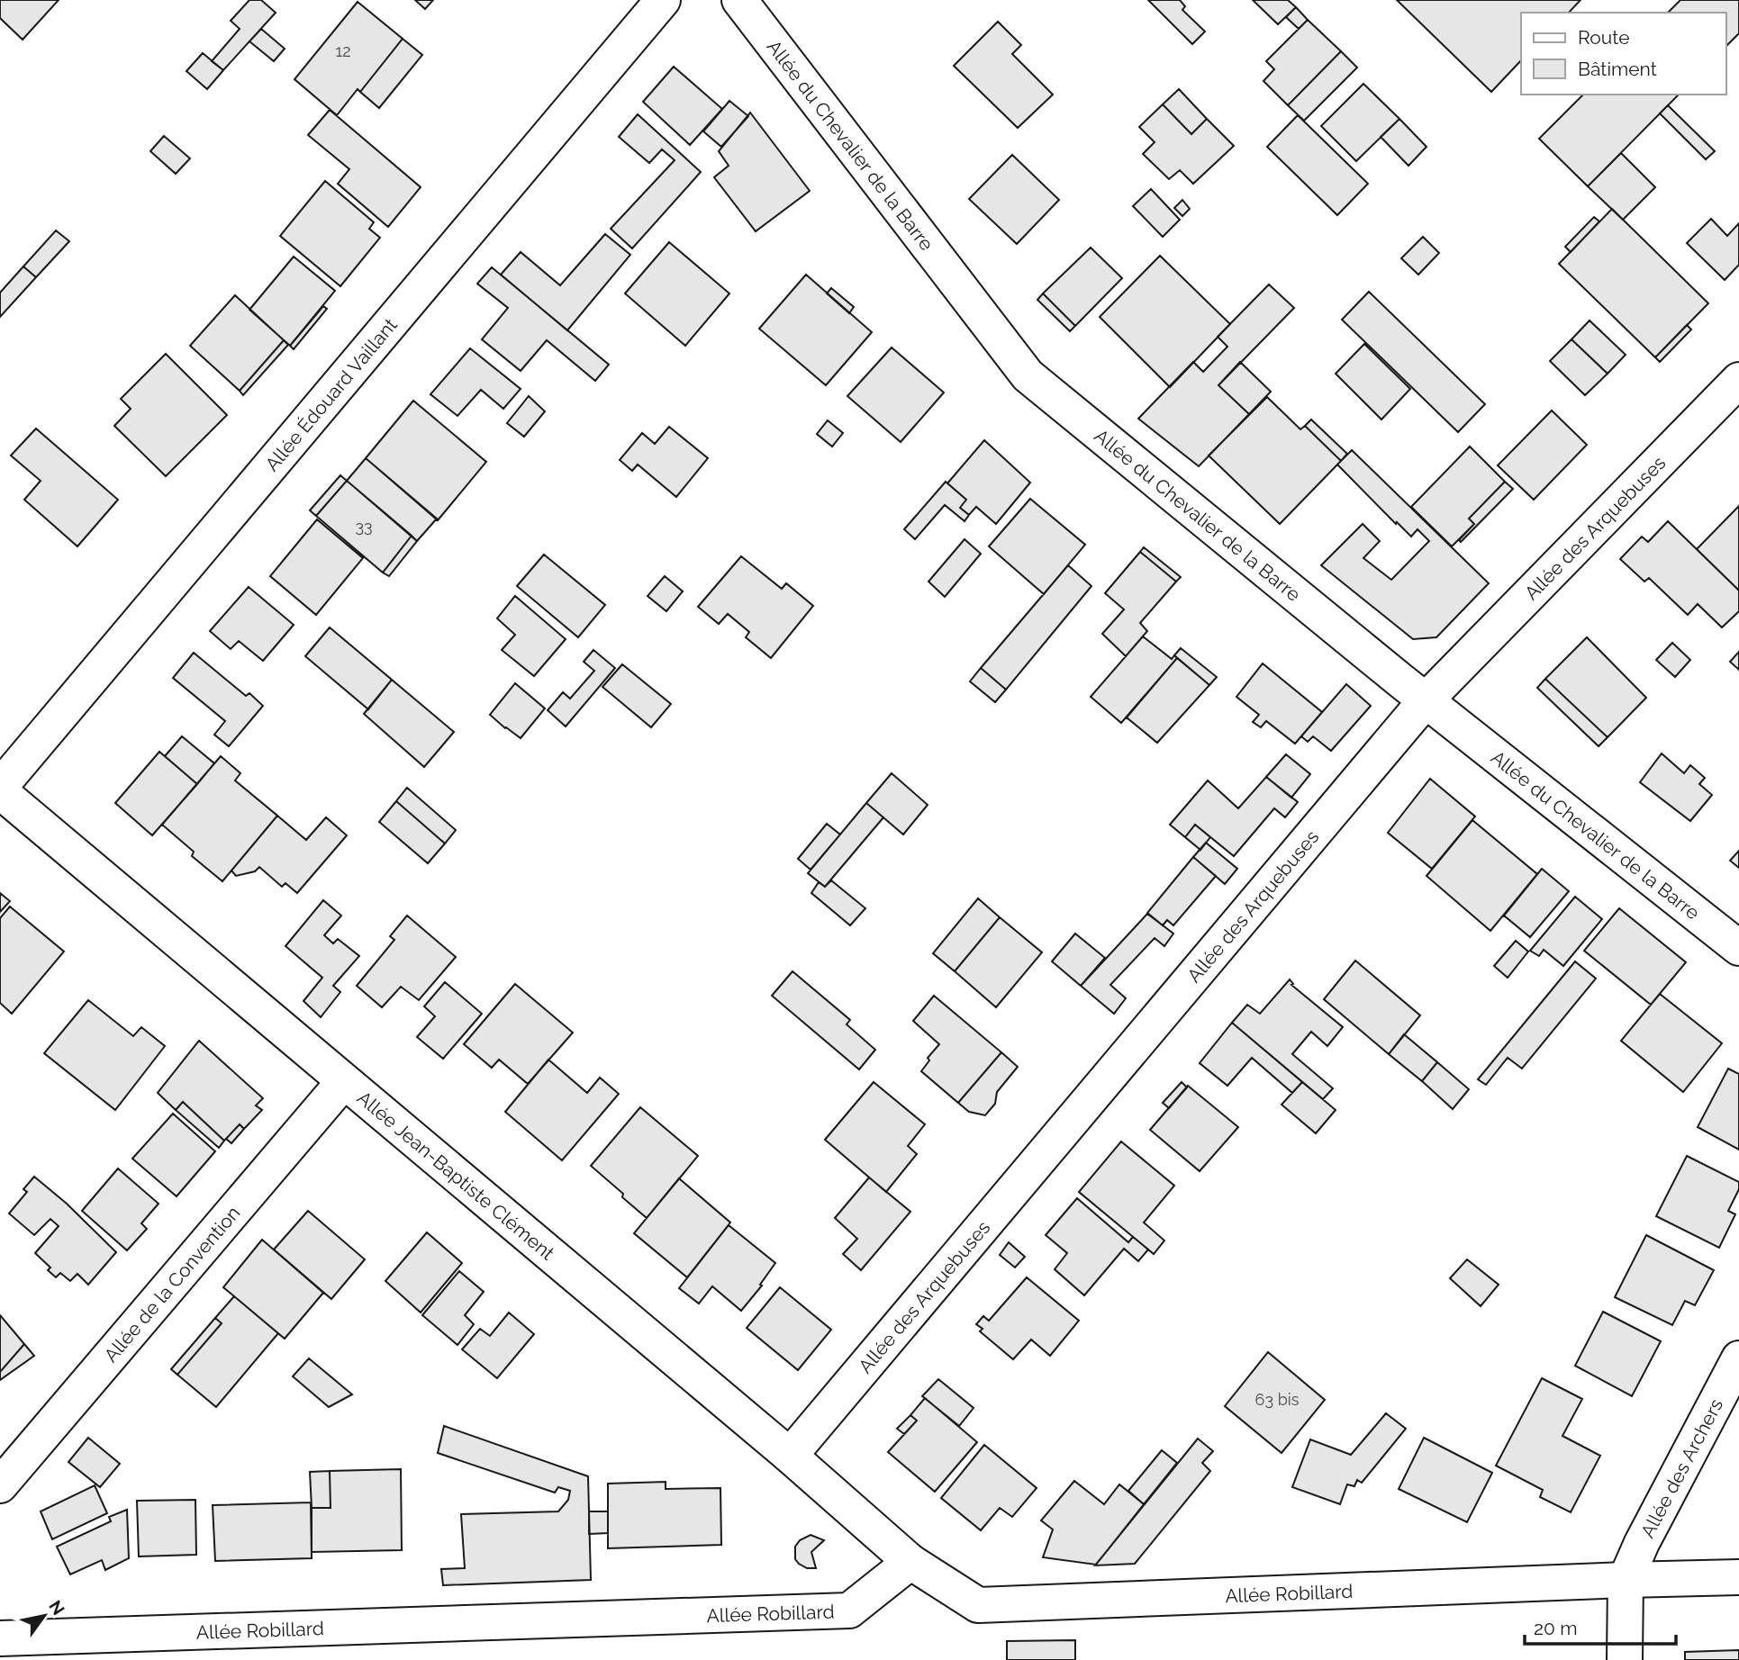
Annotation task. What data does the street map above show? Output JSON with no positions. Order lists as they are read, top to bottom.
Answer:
{
  "streets": {
    "street": [
      "Allée du Chevalier de la Barre",
      "Allée Édouard Vaillant",
      "Allée des Arquebuses",
      "Allée Jean-Baptiste Clément",
      "Allée de la Convention",
      "Allée des Archers",
      "Allée Robillard"
    ]
  },
  "crossings": [
    ["Allée du Chevalier de la Barre", "Allée des Arquebuses"],
    ["Allée Édouard Vaillant", "Allée Jean-Baptiste Clément"],
    ["Allée des Arquebuses", "Allée Jean-Baptiste Clément"],
    ["Allée Jean-Baptiste Clément", "Allée de la Convention"],
    ["Allée Jean-Baptiste Clément", "Allée Robillard"],
    ["Allée des Archers", "Allée Robillard"]
  ],
  "house_numbers": ["12", "33", "63 bis"],
  "legend": ["Route", "Bâtiment"],
  "scale_bar": "20 m",
  "north": "top right"
}
